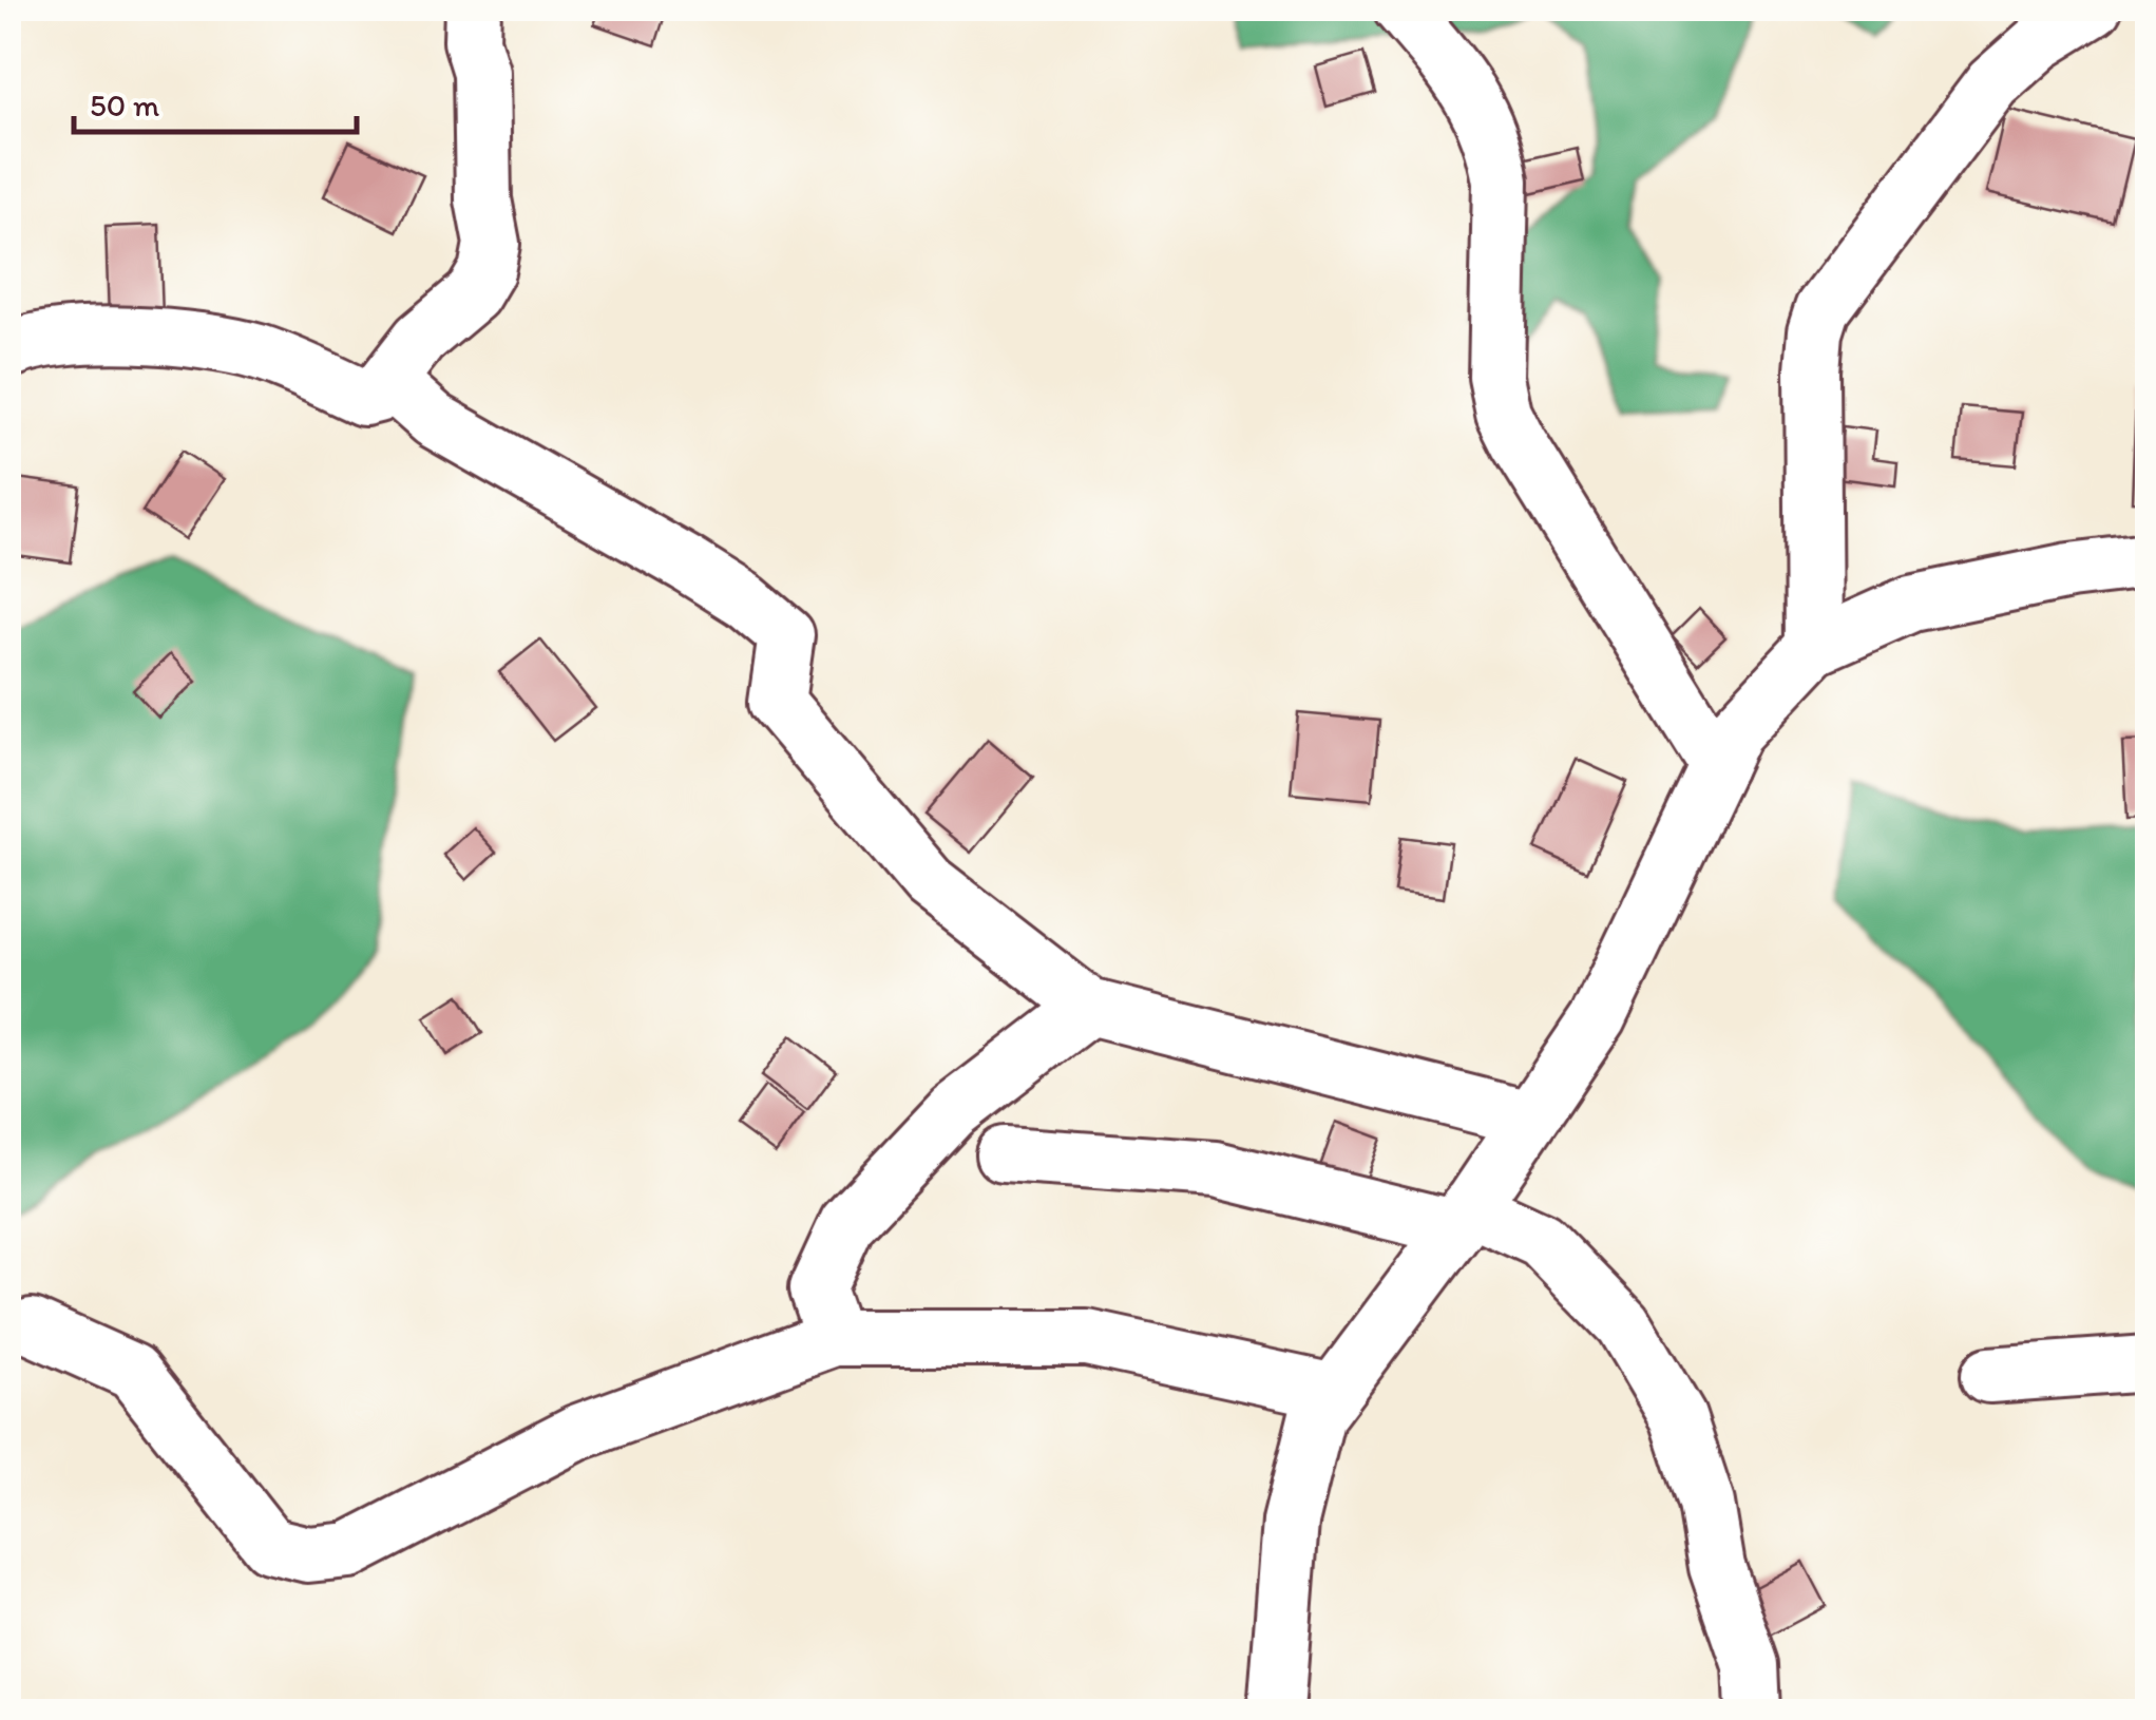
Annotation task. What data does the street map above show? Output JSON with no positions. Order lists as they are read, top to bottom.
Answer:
{
  "scale_bar": "50 m"
}
